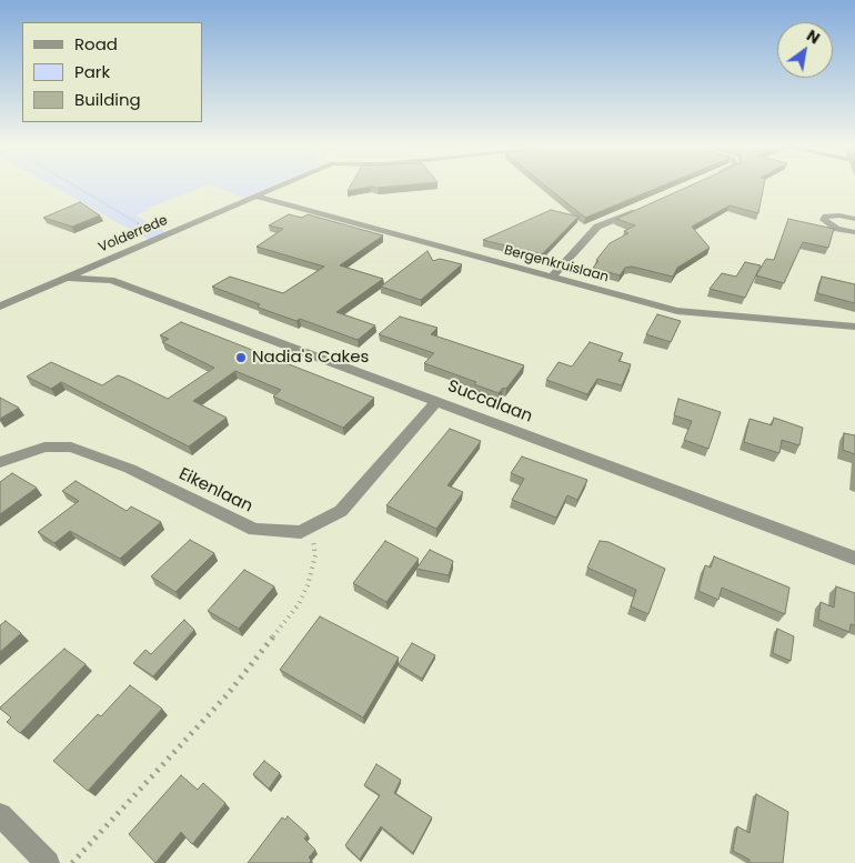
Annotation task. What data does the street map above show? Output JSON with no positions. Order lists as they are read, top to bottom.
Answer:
{
  "streets": {
    "street": [
      "Volderrede",
      "Bergenkruislaan",
      "Succalaan",
      "Eikenlaan"
    ]
  },
  "crossings": [
    ["Volderrede", "Bergenkruislaan"],
    ["Volderrede", "Succalaan"],
    ["Succalaan", "Eikenlaan"]
  ],
  "places": ["Nadia's Cakes"],
  "legend": ["Road", "Park", "Building"],
  "north": "top right"
}
